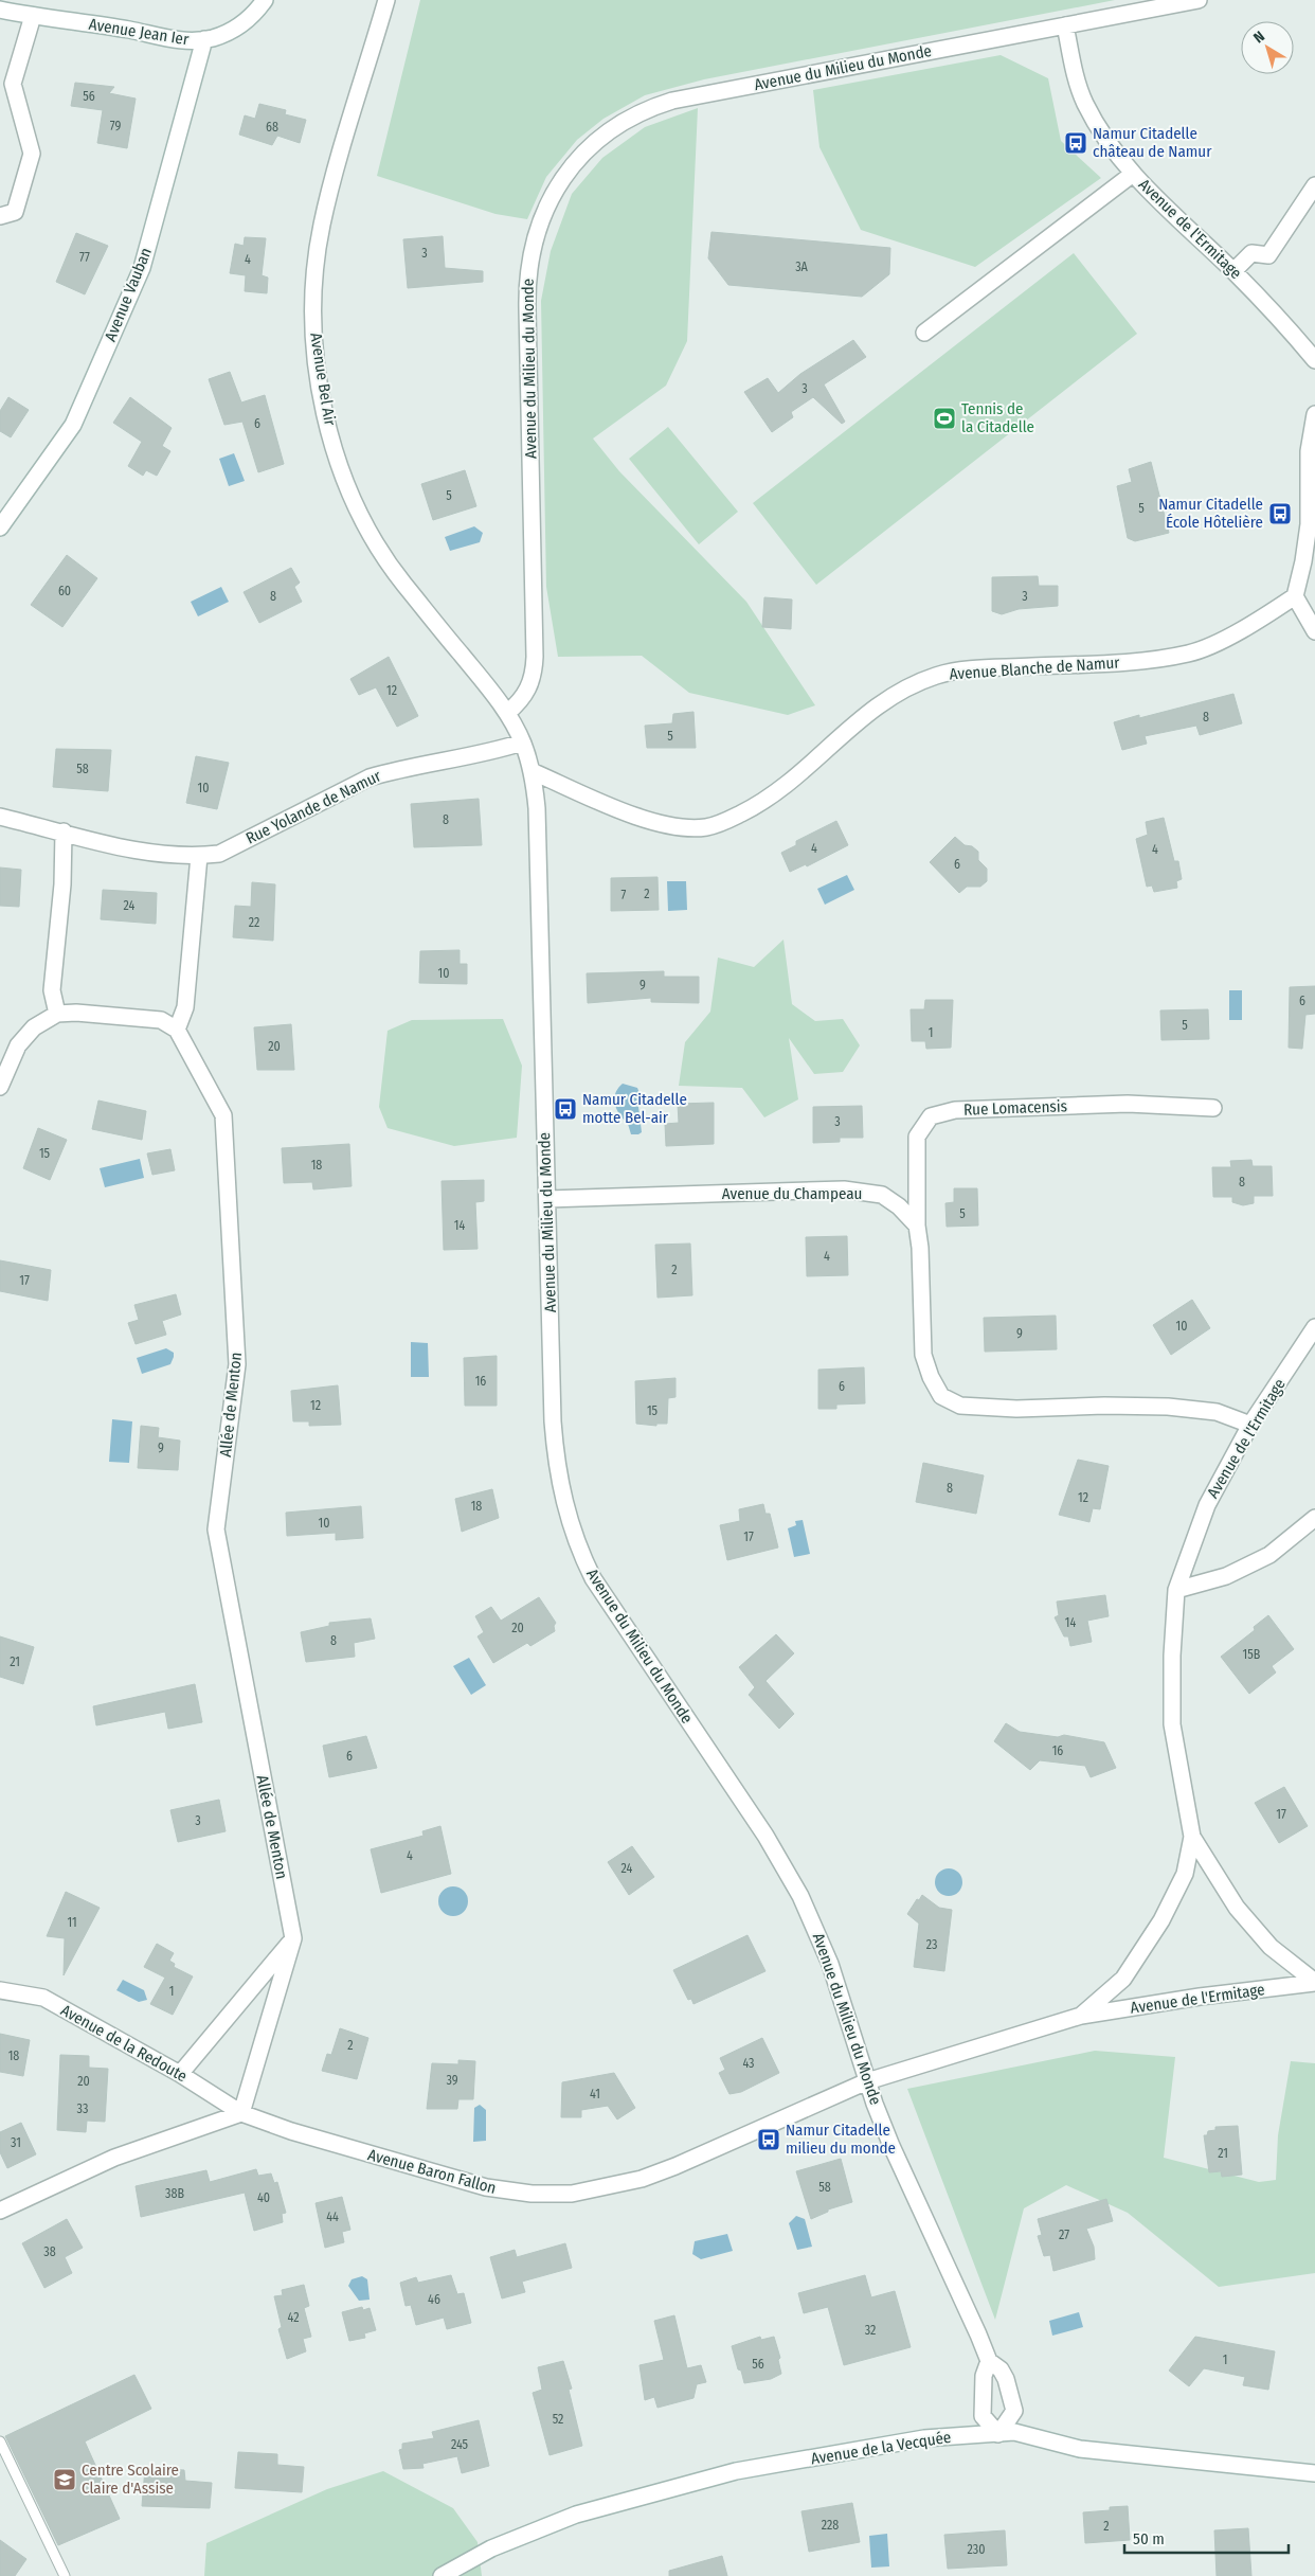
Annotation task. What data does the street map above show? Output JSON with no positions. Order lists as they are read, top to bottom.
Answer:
{
  "streets": {
    "street": [
      "Avenue Jean Ier",
      "Avenue du Milieu du Monde",
      "Avenue de l'Ermitage",
      "Avenue Vauban",
      "Avenue Bel Air",
      "Avenue Blanche de Namur",
      "Rue Yolande de Namur",
      "Rue Lomacensis",
      "Avenue du Champeau",
      "Allée de Menton",
      "Avenue de la Redoute",
      "Avenue Baron Fallon",
      "Avenue de la Vecquée"
    ]
  },
  "crossings": [
    ["Avenue Jean Ier", "Avenue Vauban"],
    ["Avenue du Milieu du Monde", "Avenue de l'Ermitage"],
    ["Avenue du Milieu du Monde", "Avenue Bel Air"],
    ["Avenue du Milieu du Monde", "Avenue Blanche de Namur"],
    ["Avenue du Milieu du Monde", "Rue Yolande de Namur"],
    ["Avenue du Milieu du Monde", "Avenue du Champeau"],
    ["Avenue du Milieu du Monde", "Avenue Baron Fallon"],
    ["Avenue du Milieu du Monde", "Avenue de la Vecquée"],
    ["Avenue de l'Ermitage", "Avenue Baron Fallon"],
    ["Avenue Bel Air", "Rue Yolande de Namur"],
    ["Rue Lomacensis", "Avenue du Champeau"],
    ["Allée de Menton", "Avenue de la Redoute"],
    ["Allée de Menton", "Avenue Baron Fallon"],
    ["Avenue de la Redoute", "Avenue Baron Fallon"]
  ],
  "places": {
    "bus stop": [
      "Namur Citadelle château de Namur",
      "Namur Citadelle École Hôtelière",
      "Namur Citadelle motte Bel-air",
      "Namur Citadelle milieu du monde"
    ],
    "sports": ["Tennis de la Citadelle"],
    "school or university": ["Centre Scolaire Claire d'Assise"]
  },
  "house_numbers": [
    "56",
    "79",
    "68",
    "3",
    "77",
    "4",
    "3A",
    "3",
    "6",
    "5",
    "5",
    "60",
    "8",
    "3",
    "12",
    "8",
    "5",
    "58",
    "10",
    "8",
    "4",
    "4",
    "6",
    "2",
    "7",
    "24",
    "22",
    "10",
    "9",
    "6",
    "5",
    "1",
    "20",
    "3",
    "15",
    "18",
    "8",
    "5",
    "14",
    "4",
    "2",
    "17",
    "10",
    "9",
    "16",
    "6",
    "12",
    "15",
    "9",
    "8",
    "12",
    "18",
    "10",
    "17",
    "14",
    "20",
    "8",
    "15B",
    "21",
    "16",
    "6",
    "17",
    "3",
    "4",
    "24",
    "11",
    "23",
    "1",
    "2",
    "18",
    "43",
    "39",
    "20",
    "41",
    "33",
    "31",
    "21",
    "58",
    "38B",
    "40",
    "44",
    "27",
    "38",
    "46",
    "42",
    "32",
    "1",
    "56",
    "52",
    "245",
    "228",
    "2",
    "230"
  ],
  "scale_bar": "50 m",
  "north": "top left"
}
